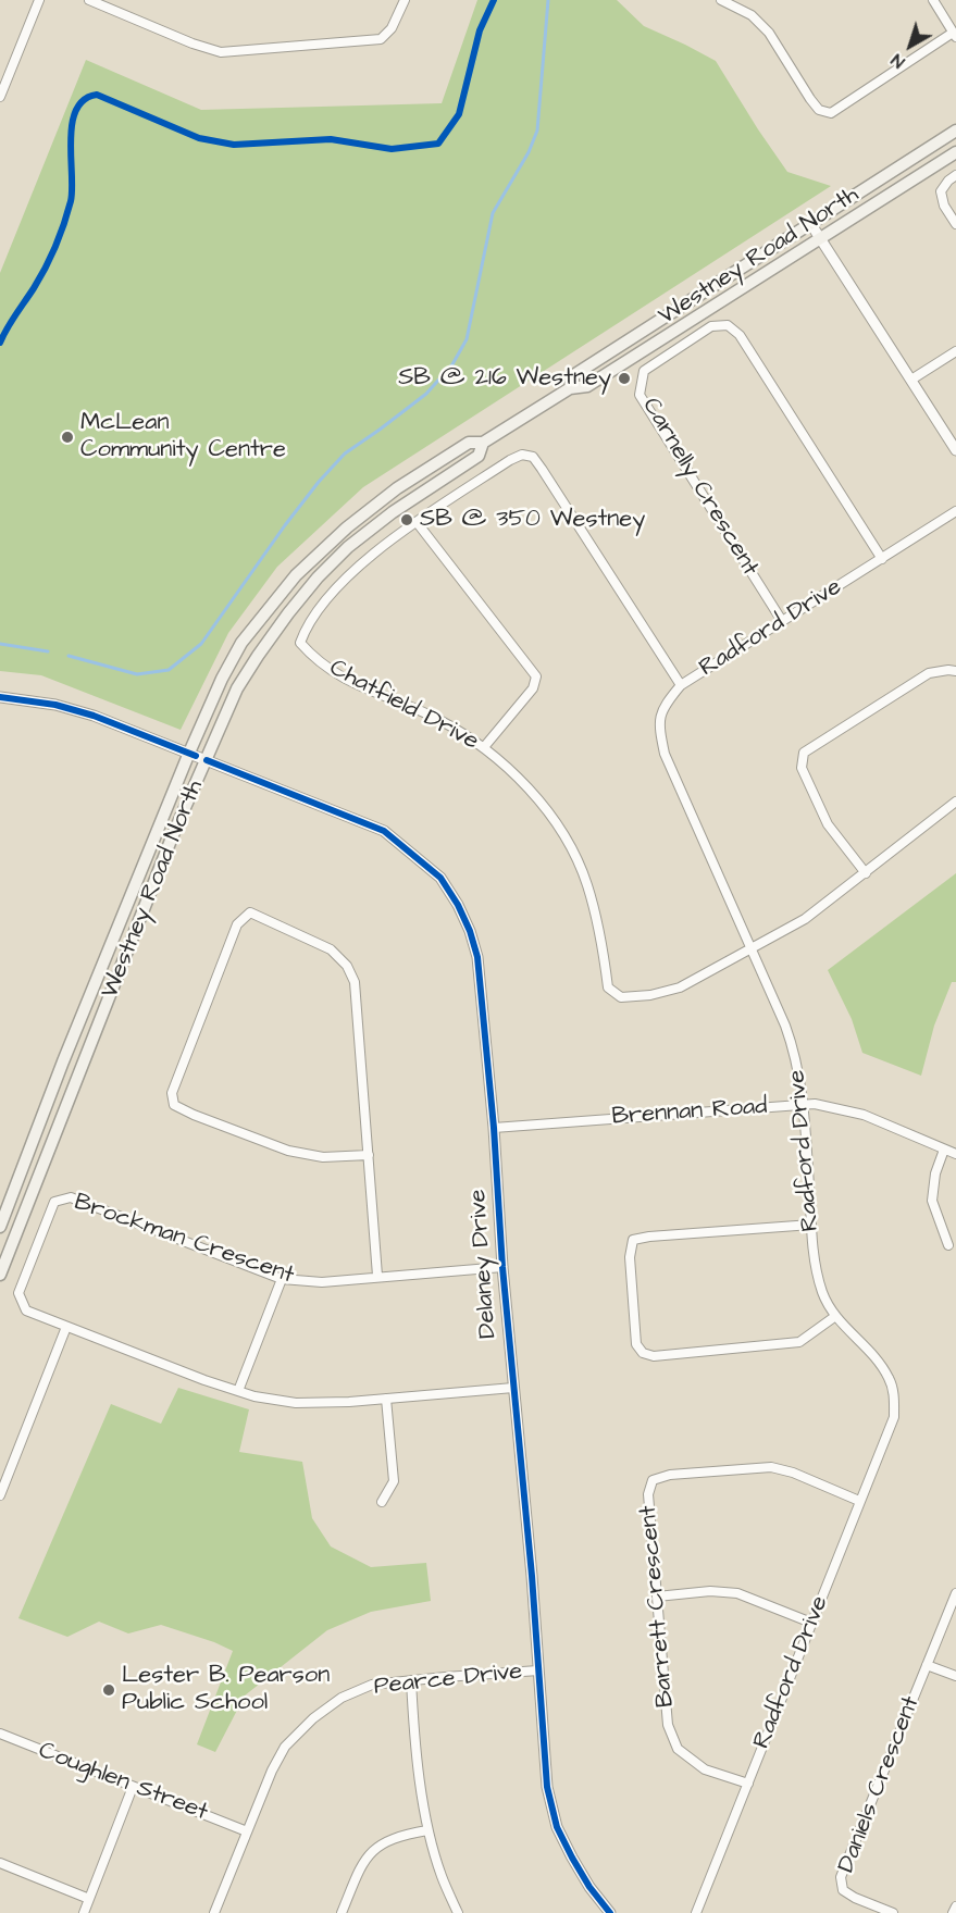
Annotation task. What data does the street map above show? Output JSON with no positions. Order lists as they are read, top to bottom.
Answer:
{
  "streets": {
    "main road": ["Westney Road North"],
    "street": [
      "Carnelly Crescent",
      "Radford Drive",
      "Chatfield Drive",
      "Brennan Road",
      "Brockman Crescent",
      "Delaney Drive",
      "Barrett Crescent",
      "Pearce Drive",
      "Coughlen Street",
      "Daniels Crescent"
    ]
  },
  "crossings": [
    ["Westney Road North", "Delaney Drive"],
    ["Carnelly Crescent", "Radford Drive"],
    ["Radford Drive", "Chatfield Drive"],
    ["Radford Drive", "Brennan Road"],
    ["Radford Drive", "Barrett Crescent"],
    ["Brennan Road", "Delaney Drive"],
    ["Brockman Crescent", "Delaney Drive"],
    ["Delaney Drive", "Pearce Drive"],
    ["Pearce Drive", "Coughlen Street"]
  ],
  "places": [
    "SB @ 216 Westney",
    "McLean Community Centre",
    "SB @ 350 Westney",
    "Lester B. Pearson Public School"
  ],
  "north": "bottom left"
}
